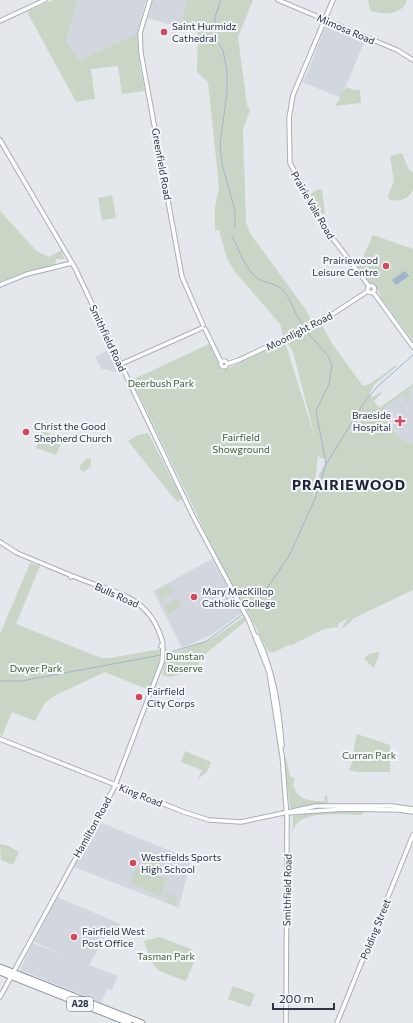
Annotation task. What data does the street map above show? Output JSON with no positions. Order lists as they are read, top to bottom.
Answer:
{
  "streets": {
    "highway": ["A28"],
    "main road": [
      "Mimosa Road",
      "Greenfield Road",
      "Prairie Vale Road",
      "Moonlight Road",
      "Smithfield Road",
      "Bulls Road",
      "King Road",
      "Hamilton Road",
      "Polding Street"
    ]
  },
  "crossings": [
    ["Mimosa Road", "Prairie Vale Road"],
    ["Greenfield Road", "Moonlight Road"],
    ["Smithfield Road", "King Road"],
    ["Bulls Road", "Hamilton Road"],
    ["King Road", "Hamilton Road"],
    ["Hamilton Road", "A28"]
  ],
  "districts": ["PRAIRIEWOOD"],
  "parks": [
    "Deerbush Park",
    "Fairfield Showground",
    "Dunstan Reserve",
    "Dwyer Park",
    "Curran Park",
    "Tasman Park"
  ],
  "places": {
    "other": [
      "Saint Hurmidz Cathedral",
      "Prairiewood Leisure Centre",
      "Christ the Good Shepherd Church",
      "Mary MacKillop Catholic College",
      "Fairfield City Corps",
      "Westfields Sports High School",
      "Fairfield West Post Office"
    ],
    "health": ["Braeside Hospital"]
  },
  "scale_bar": "200 m"
}
